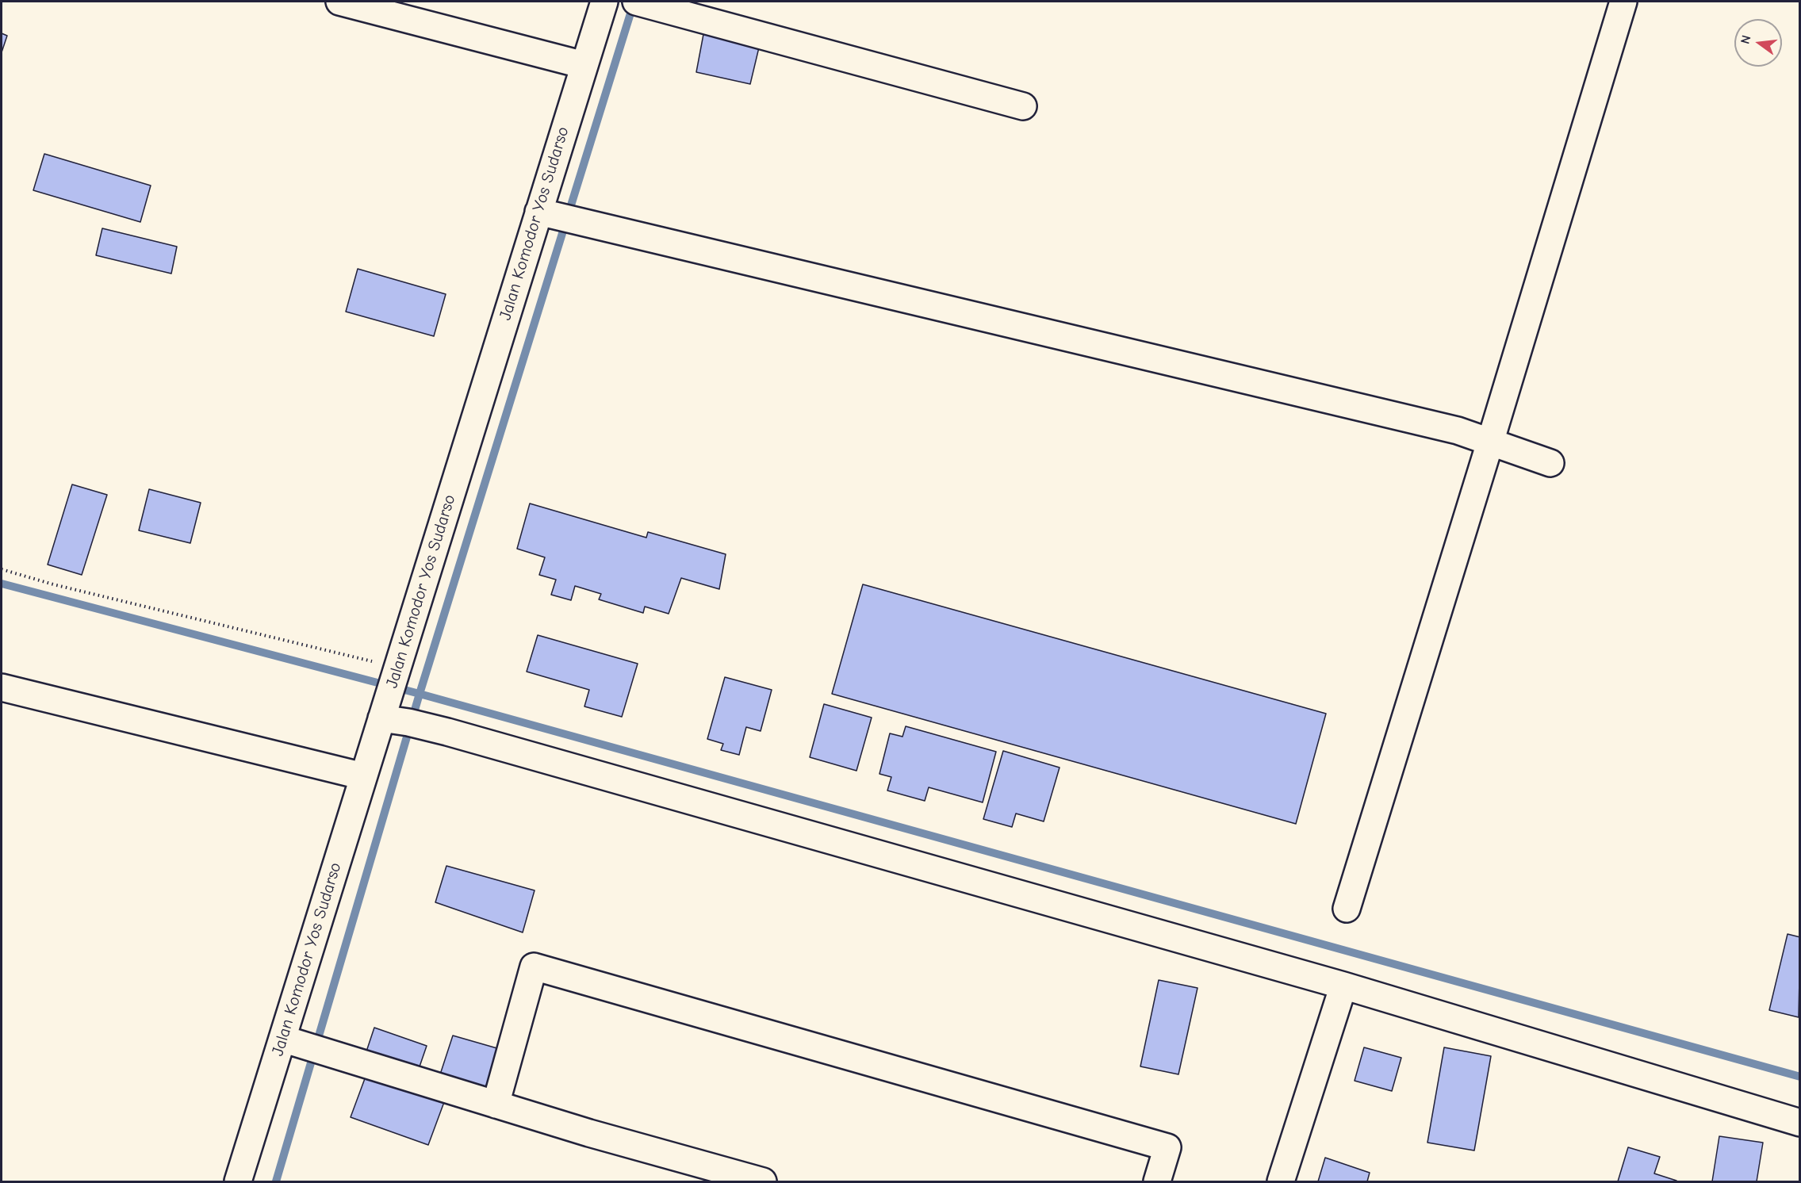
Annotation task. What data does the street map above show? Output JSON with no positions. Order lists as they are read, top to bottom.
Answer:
{
  "streets": {
    "street": ["Jalan Komodor Yos Sudarso"]
  },
  "north": "left"
}
